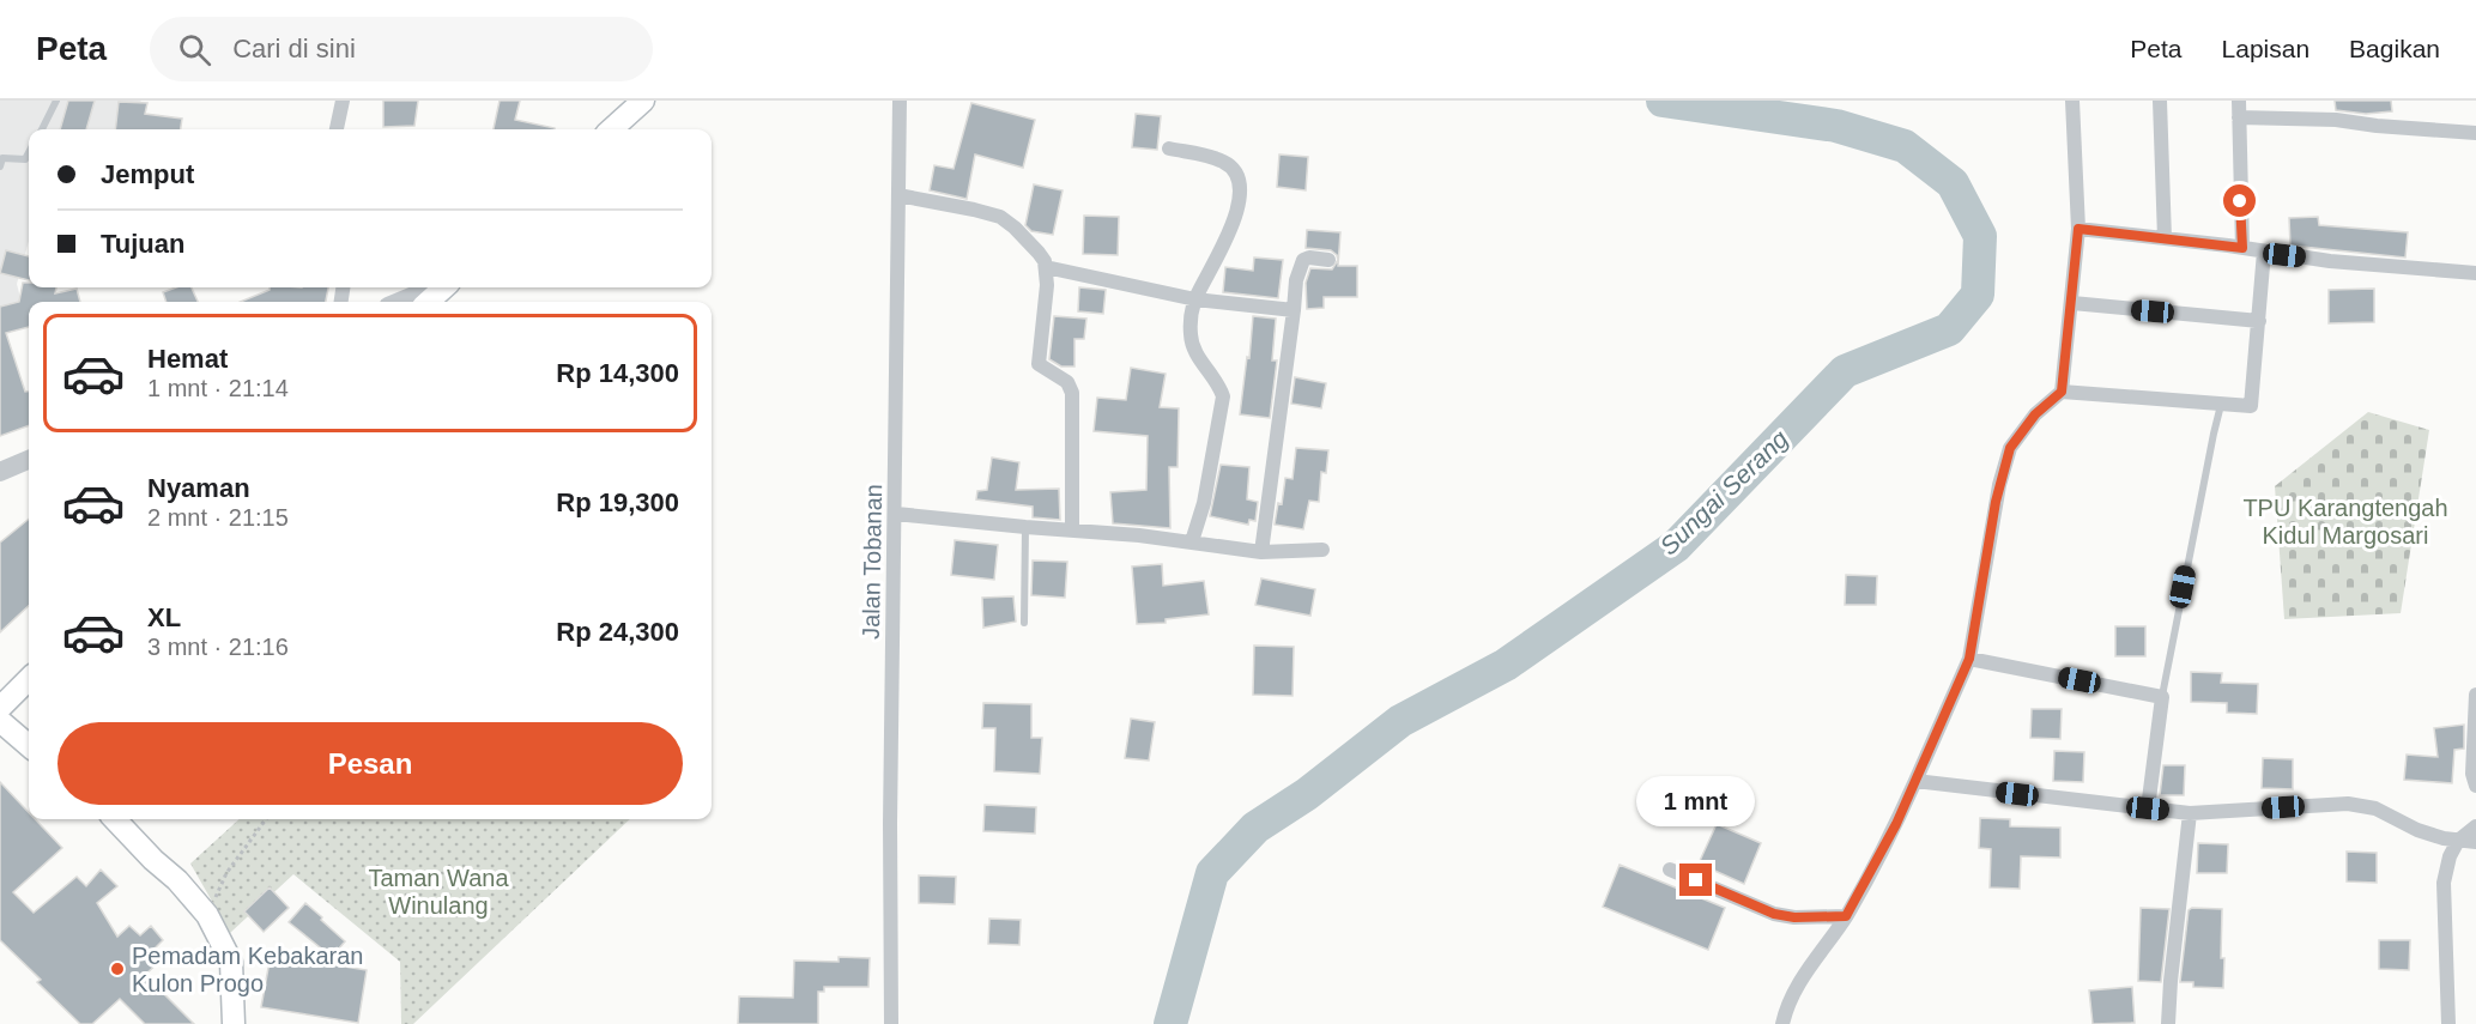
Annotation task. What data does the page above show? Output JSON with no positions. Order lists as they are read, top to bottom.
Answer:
{
  "streets": {
    "street": ["Jalan Tobanan"]
  },
  "water": ["Sungai Serang"],
  "parks": ["TPU Karangtengah Kidul Margosari", "Taman Wana Winulang"],
  "places": ["Pemadam Kebakaran Kulon Progo"],
  "page": {
    "header": "Peta",
    "search": "Cari di sini",
    "nav": ["Peta", "Lapisan", "Bagikan"],
    "banner": ["Jemput", "Tujuan"],
    "list": [
      {
        "name": "Hemat",
        "note": "1 mnt · 21:14",
        "value": "Rp 14,300"
      },
      {
        "name": "Nyaman",
        "note": "2 mnt · 21:15",
        "value": "Rp 19,300"
      },
      {
        "name": "XL",
        "note": "3 mnt · 21:16",
        "value": "Rp 24,300"
      }
    ],
    "buttons": "Pesan",
    "bubble": "1 mnt"
  }
}
